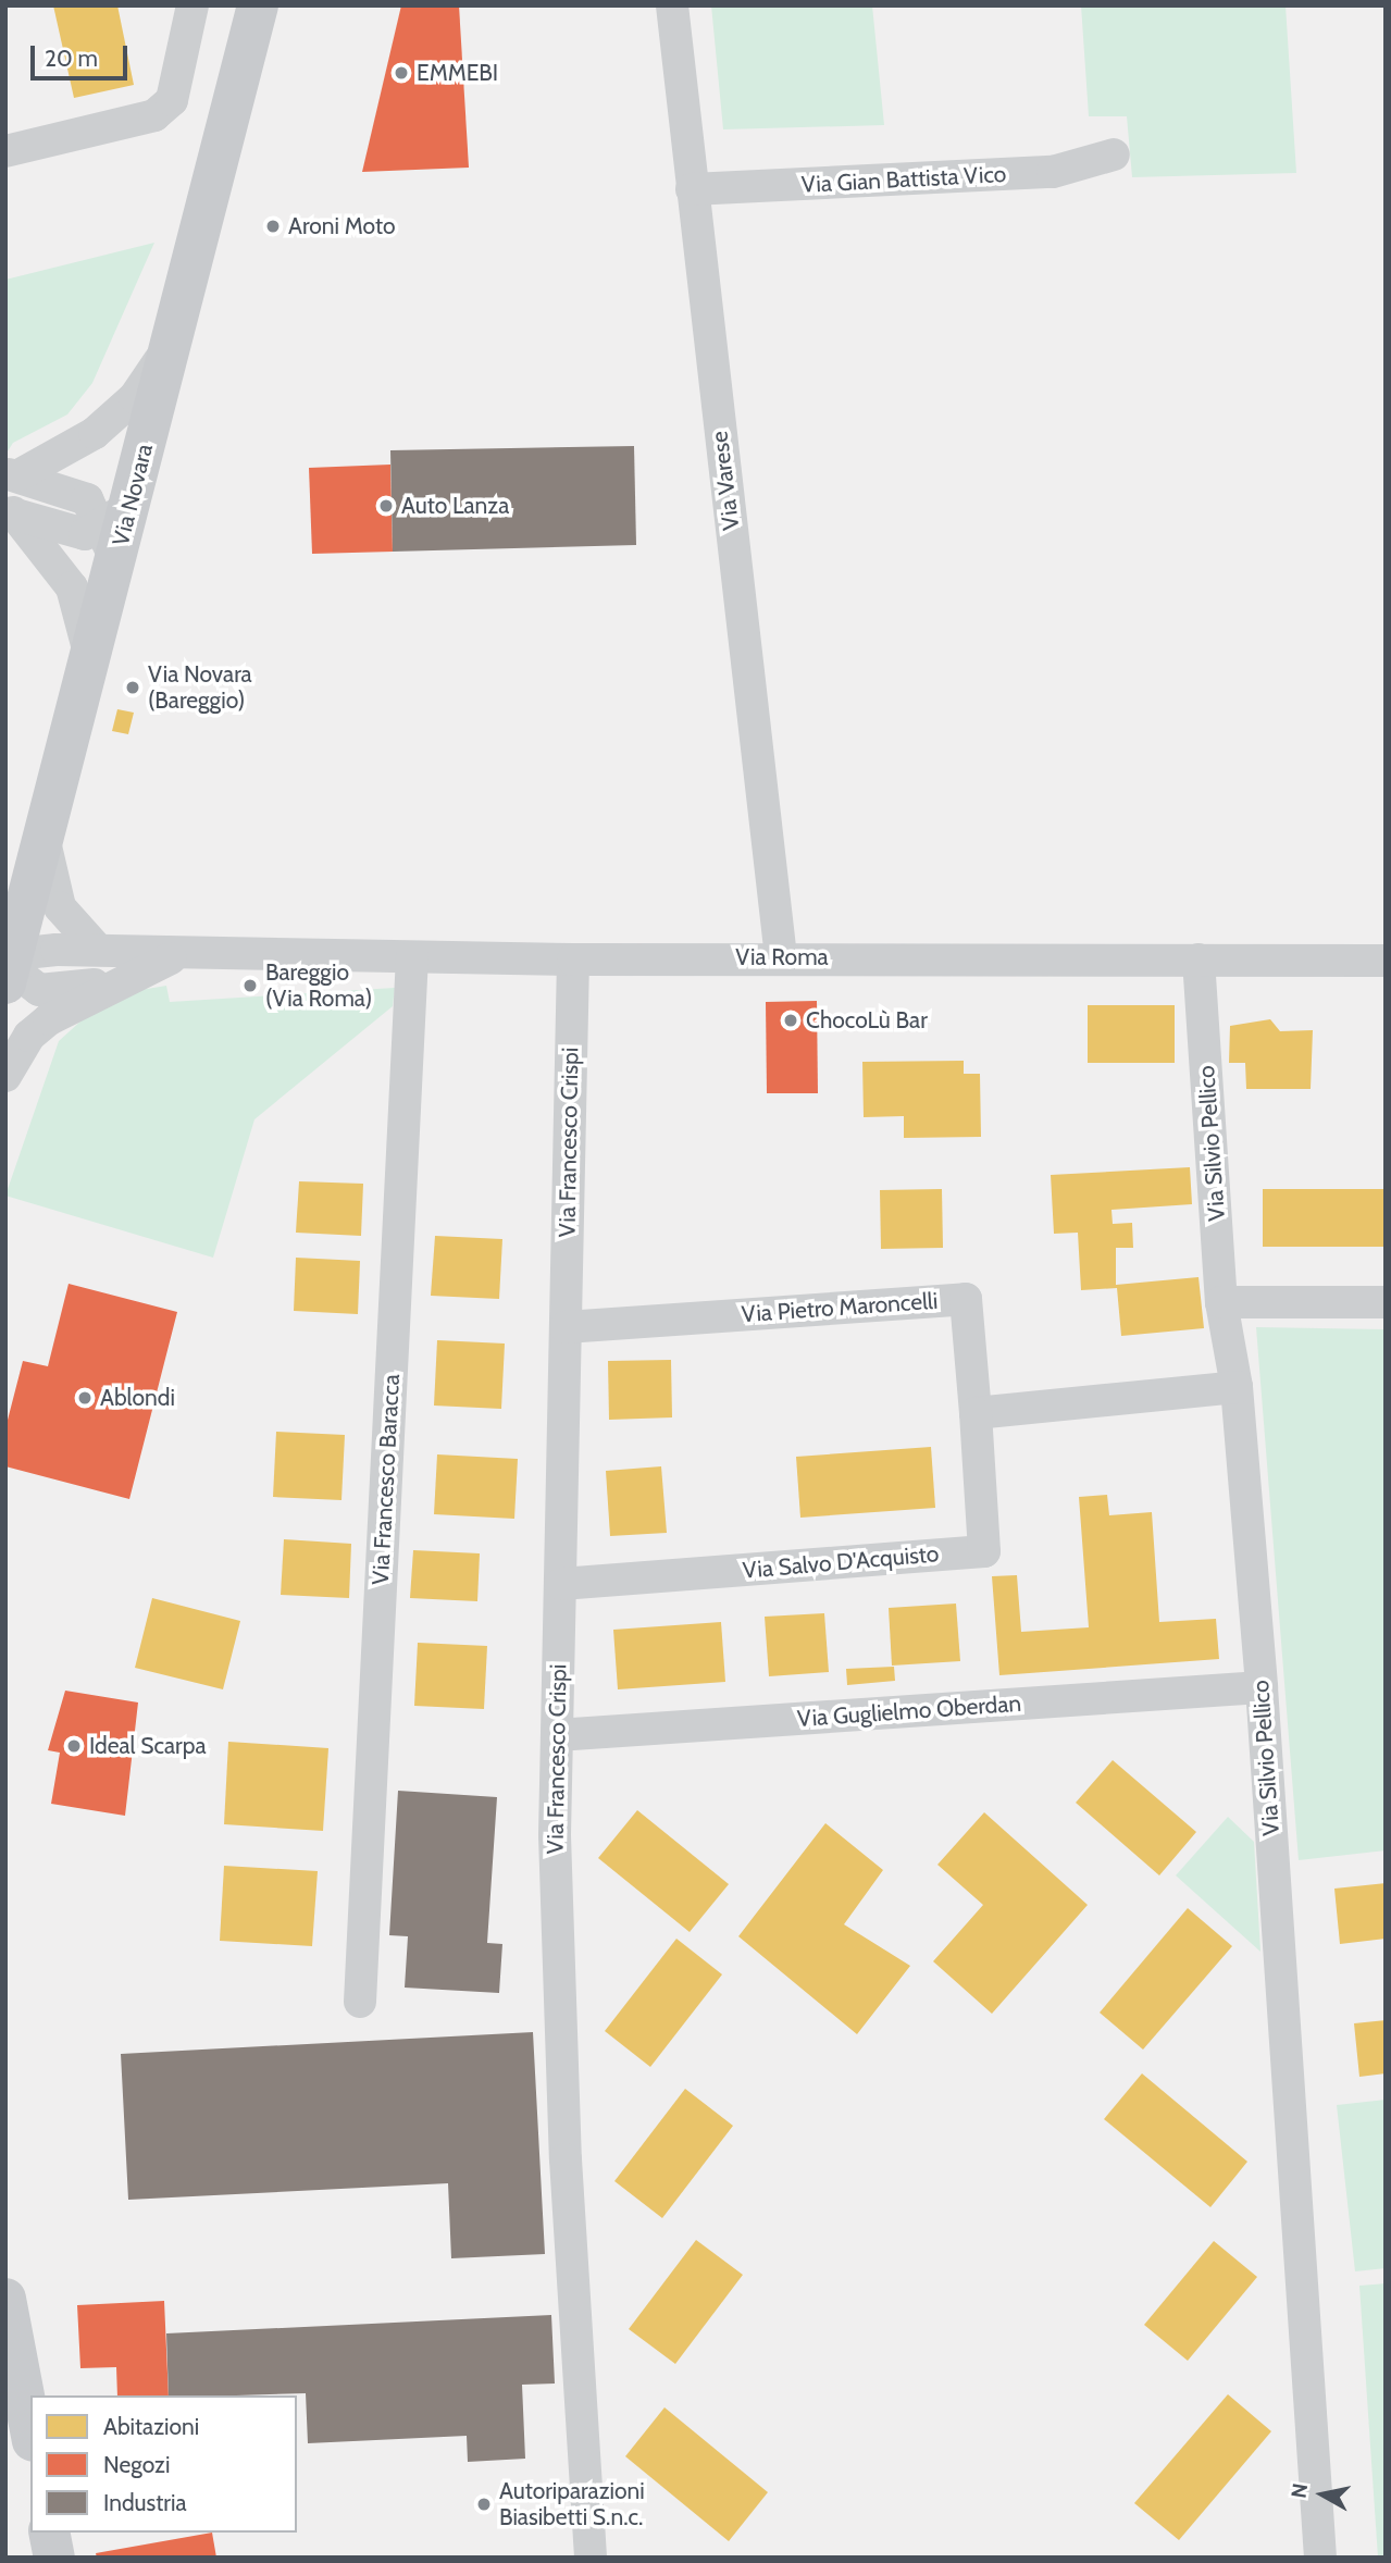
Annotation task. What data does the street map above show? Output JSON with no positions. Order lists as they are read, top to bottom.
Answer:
{
  "streets": {
    "main road": ["Via Novara"],
    "street": [
      "Via Gian Battista Vico",
      "Via Varese",
      "Via Roma",
      "Via Francesco Crispi",
      "Via Silvio Pellico",
      "Via Pietro Maroncelli",
      "Via Francesco Baracca",
      "Via Salvo D'Acquisto",
      "Via Guglielmo Oberdan"
    ]
  },
  "crossings": [
    ["Via Gian Battista Vico", "Via Varese"],
    ["Via Varese", "Via Roma"],
    ["Via Novara", "Via Roma"],
    ["Via Roma", "Via Francesco Crispi"],
    ["Via Roma", "Via Silvio Pellico"],
    ["Via Roma", "Via Francesco Baracca"],
    ["Via Francesco Crispi", "Via Pietro Maroncelli"],
    ["Via Francesco Crispi", "Via Salvo D'Acquisto"],
    ["Via Francesco Crispi", "Via Guglielmo Oberdan"],
    ["Via Silvio Pellico", "Via Guglielmo Oberdan"],
    ["Via Pietro Maroncelli", "Via Salvo D'Acquisto"]
  ],
  "places": [
    "EMMEBI",
    "Aroni Moto",
    "Auto Lanza",
    "Via Novara (Bareggio)",
    "Bareggio (Via Roma)",
    "ChocoLù Bar",
    "Ablondi",
    "Ideal Scarpa",
    "Autoriparazioni Biasibetti S.n.c."
  ],
  "legend": ["Abitazioni", "Negozi", "Industria"],
  "scale_bar": "20 m",
  "north": "left"
}
